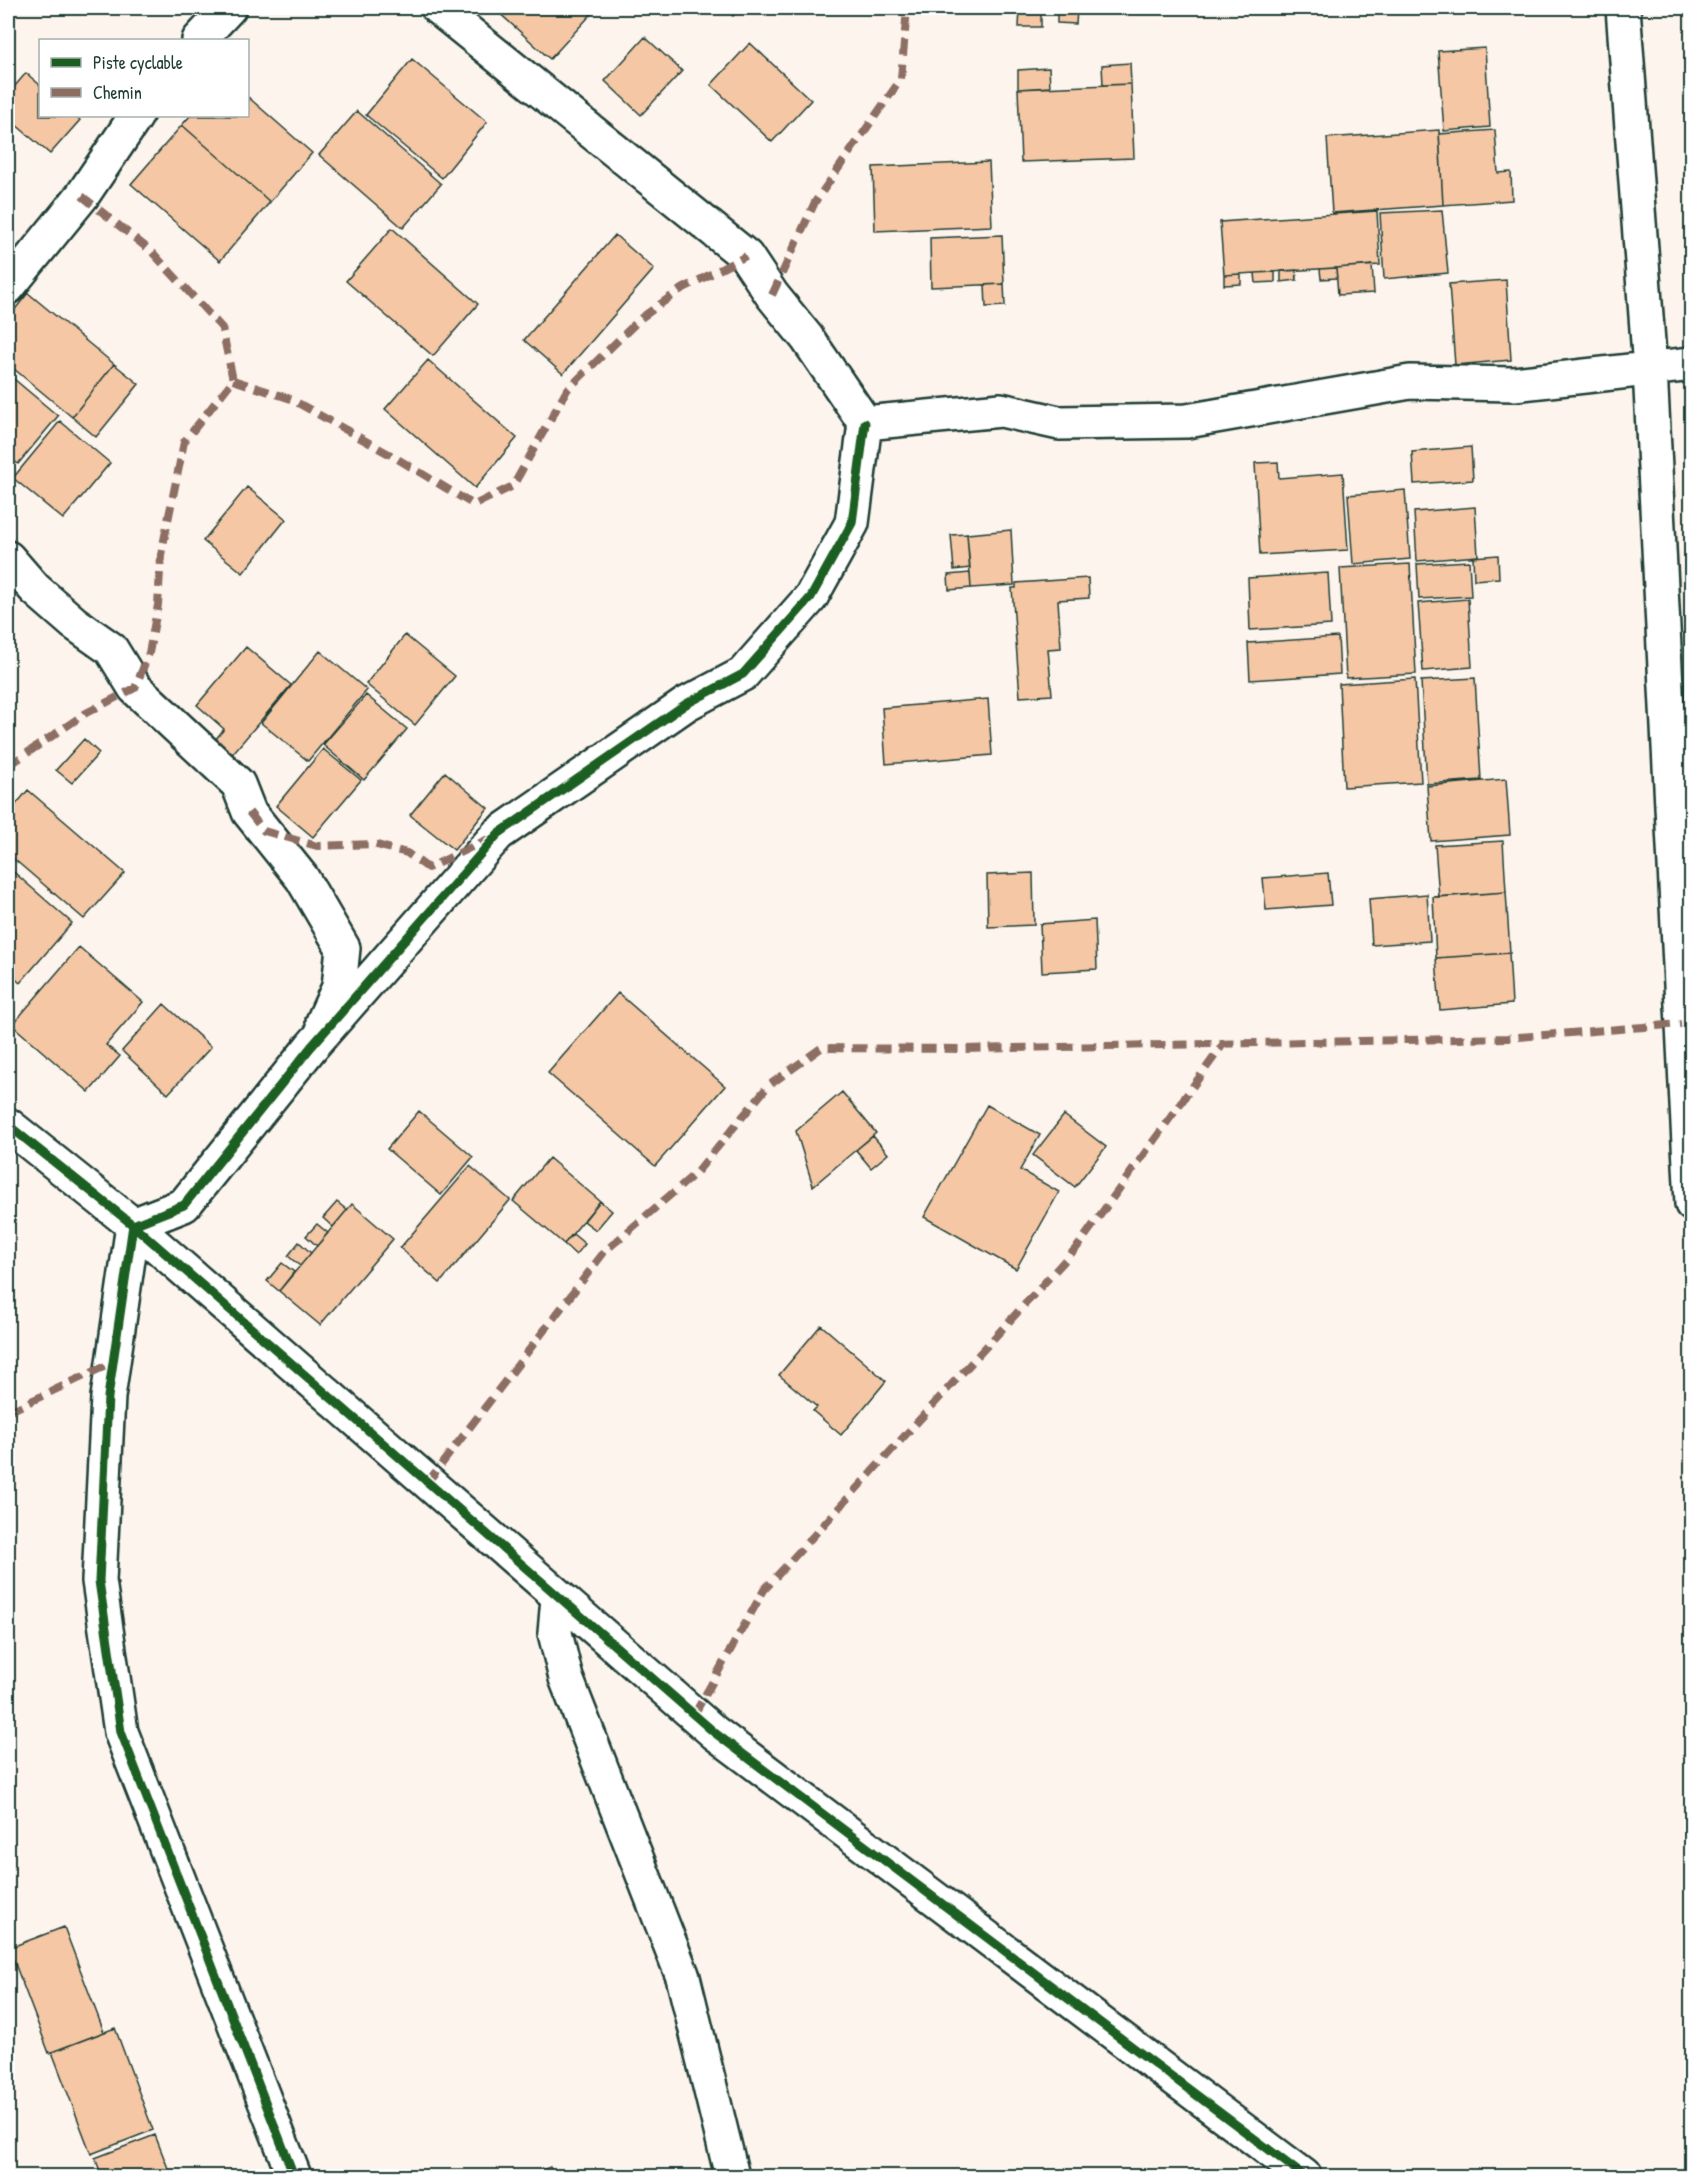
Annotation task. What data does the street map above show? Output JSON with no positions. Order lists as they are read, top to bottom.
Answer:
{
  "legend": ["Piste cyclable", "Chemin"]
}
